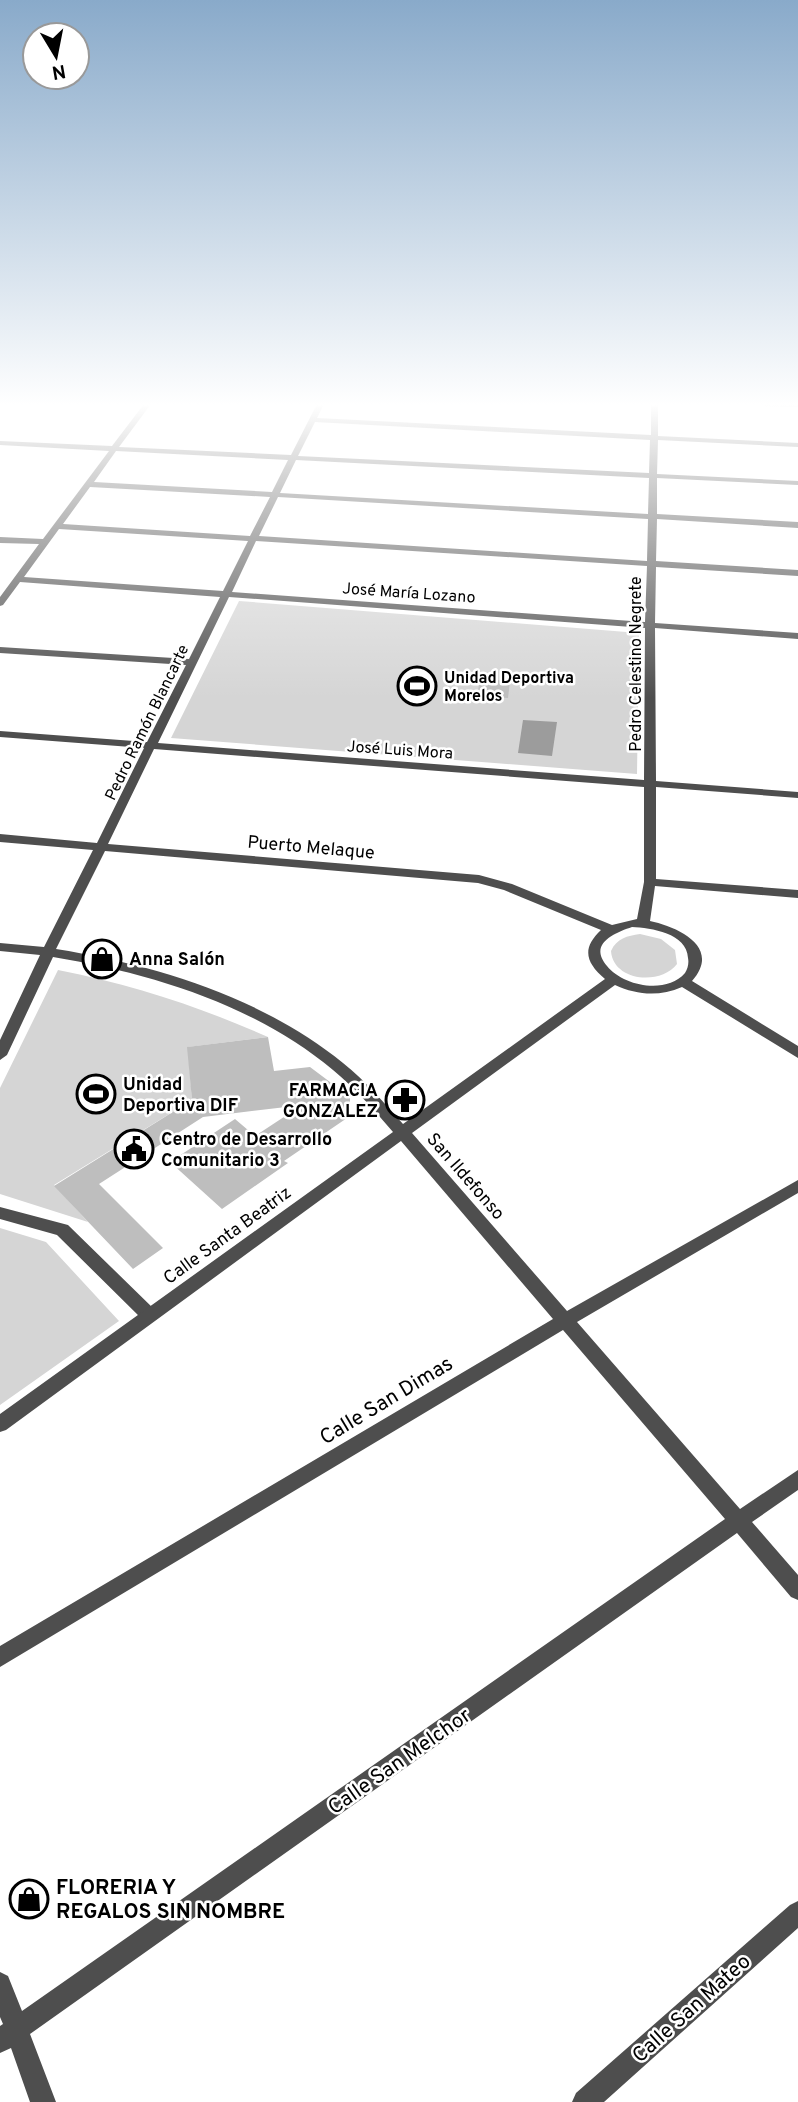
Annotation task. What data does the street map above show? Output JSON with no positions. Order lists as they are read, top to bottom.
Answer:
{
  "streets": {
    "street": [
      "José María Lozano",
      "Pedro Celestino Negrete",
      "Pedro Ramón Blancarte",
      "José Luis Mora",
      "Puerto Melaque",
      "San Ildefonso",
      "Calle Santa Beatriz",
      "Calle San Dimas",
      "Calle San Melchor",
      "Calle San Mateo"
    ]
  },
  "crossings": [
    ["José María Lozano", "Pedro Celestino Negrete"],
    ["José María Lozano", "Pedro Ramón Blancarte"],
    ["Pedro Celestino Negrete", "José Luis Mora"],
    ["Pedro Celestino Negrete", "Puerto Melaque"],
    ["Pedro Celestino Negrete", "Calle Santa Beatriz"],
    ["Pedro Ramón Blancarte", "José Luis Mora"],
    ["Pedro Ramón Blancarte", "Puerto Melaque"],
    ["Pedro Ramón Blancarte", "San Ildefonso"],
    ["Puerto Melaque", "Calle Santa Beatriz"],
    ["San Ildefonso", "Calle Santa Beatriz"],
    ["San Ildefonso", "Calle San Dimas"],
    ["San Ildefonso", "Calle San Melchor"]
  ],
  "places": {
    "sports": ["Unidad Deportiva Morelos", "Unidad Deportiva DIF"],
    "shop": ["Anna Salón", "FLORERIA Y REGALOS SIN NOMBRE"],
    "pharmacy": ["FARMACIA GONZALEZ"],
    "public building": ["Centro de Desarrollo Comunitario 3"]
  },
  "north": "bottom"
}
